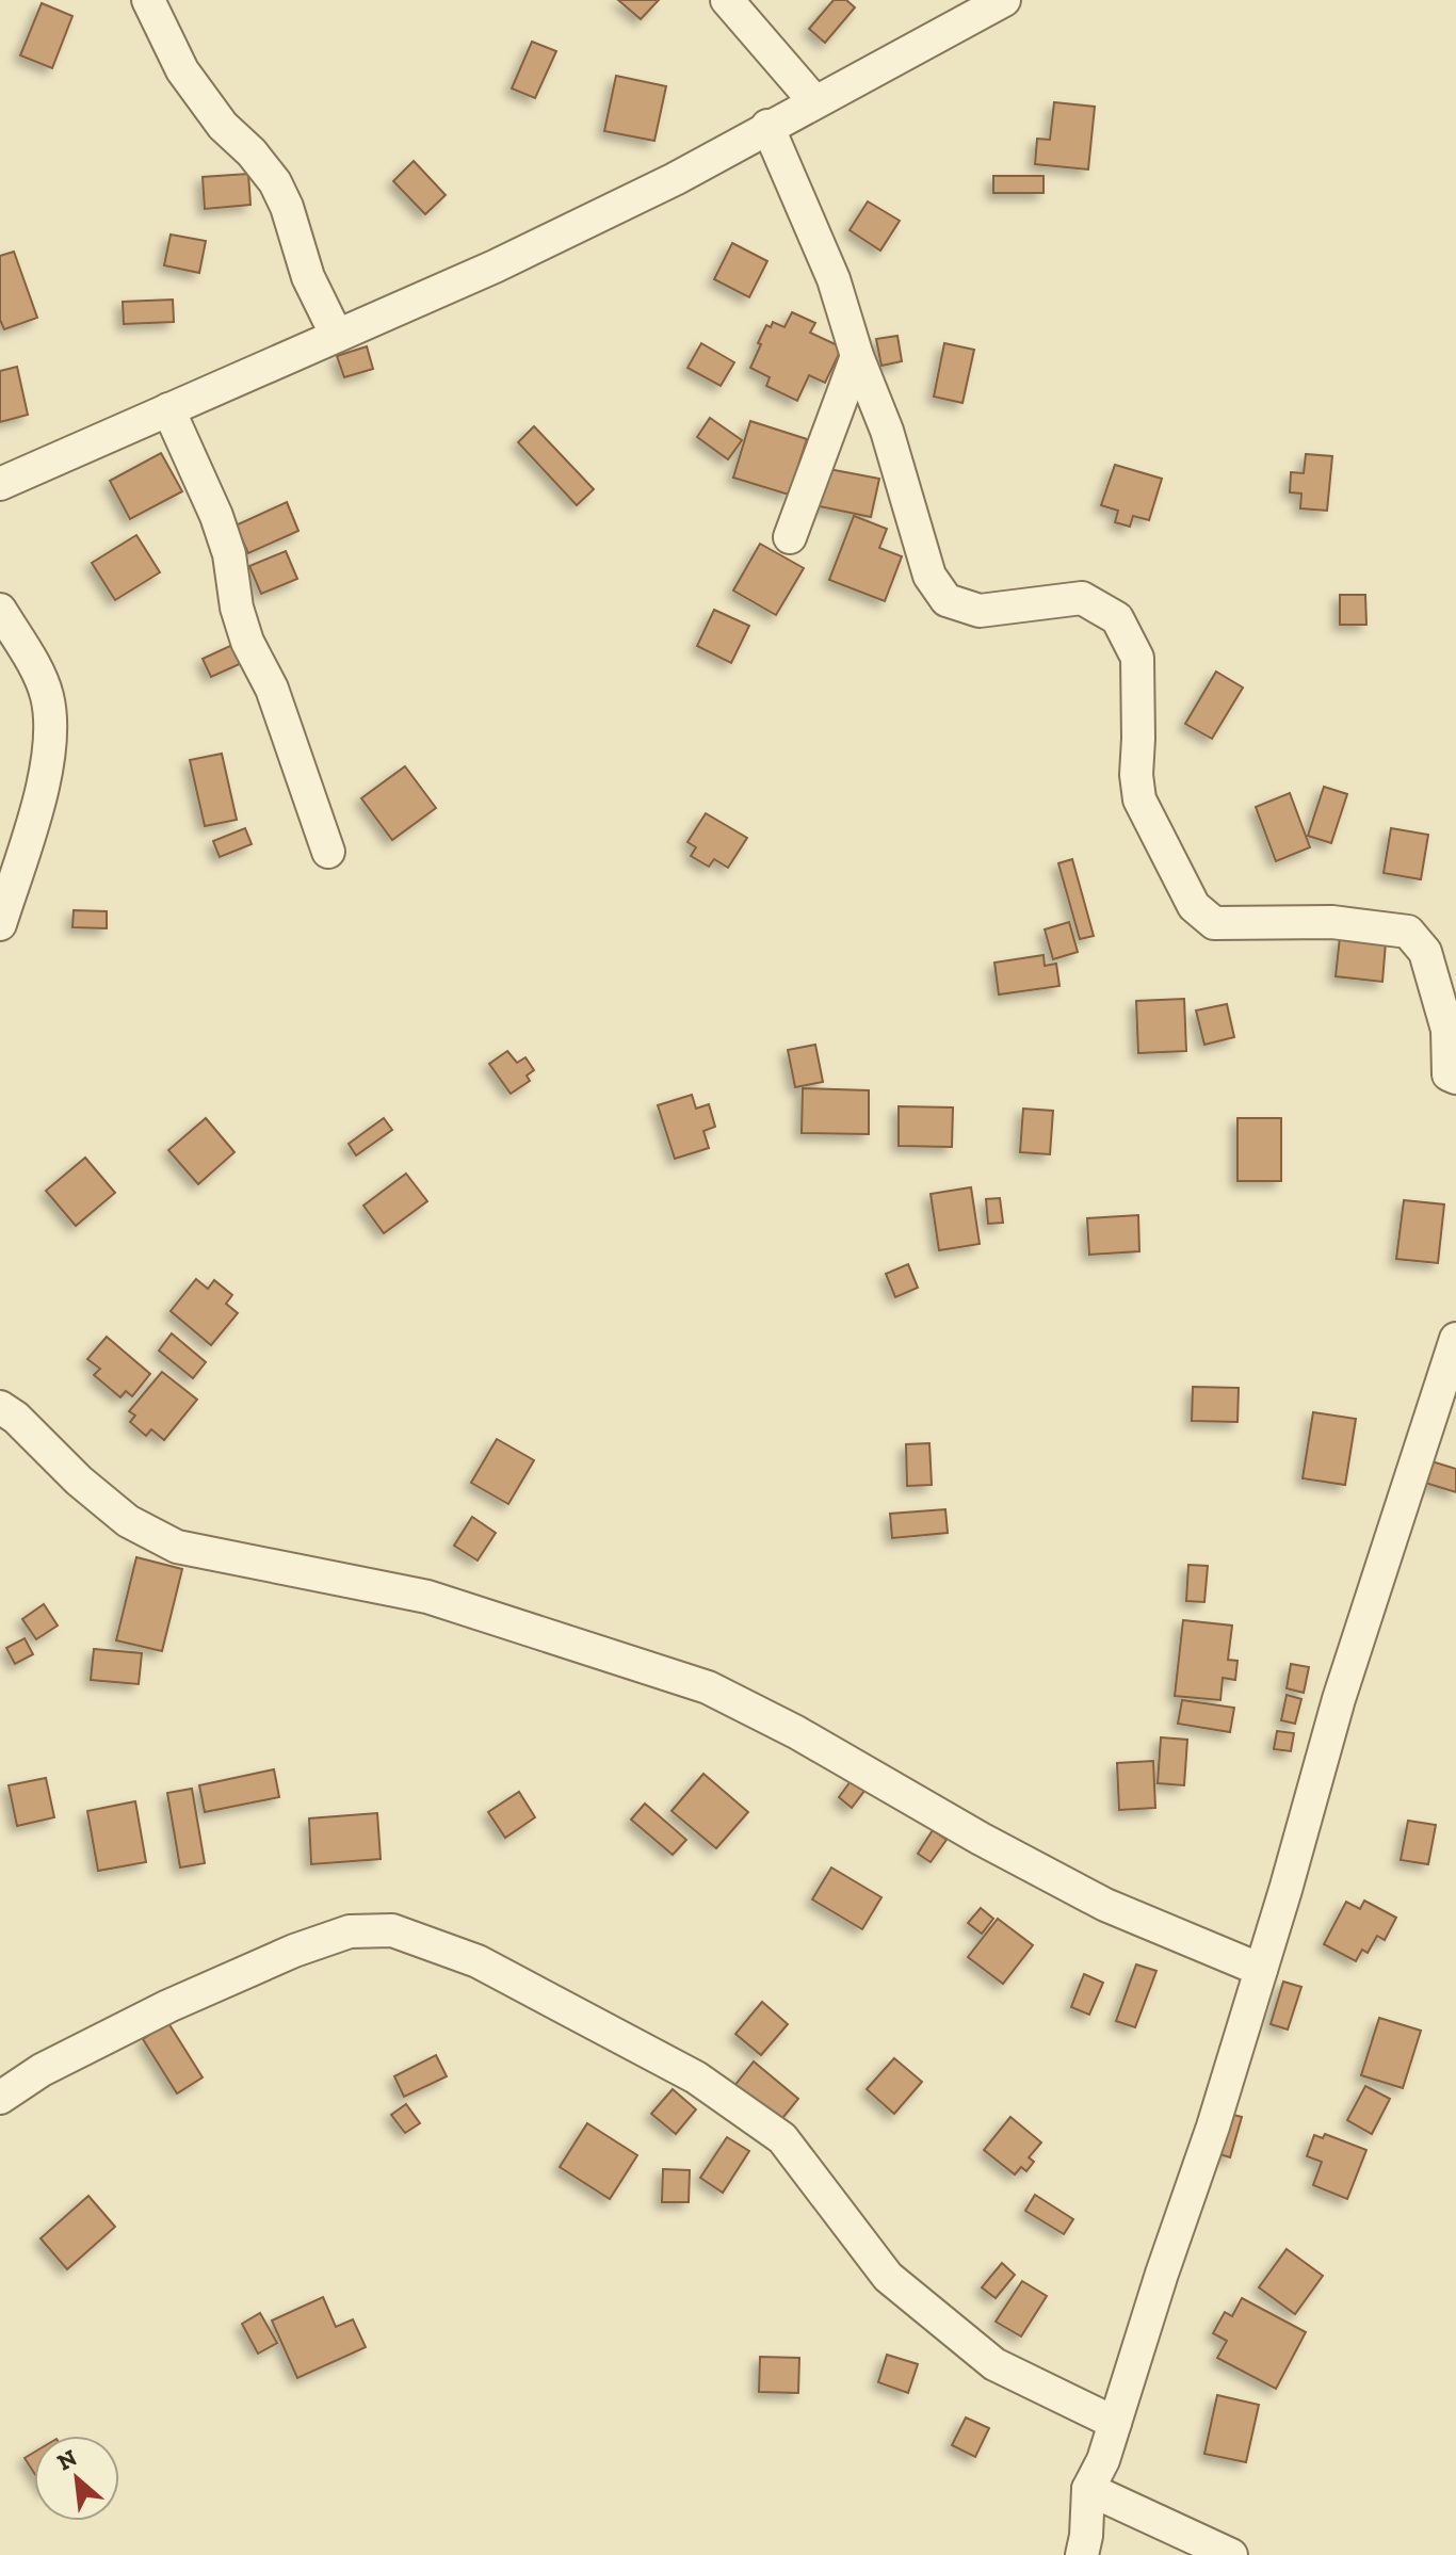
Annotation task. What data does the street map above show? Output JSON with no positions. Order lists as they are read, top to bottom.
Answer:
{
  "north": "top left"
}
